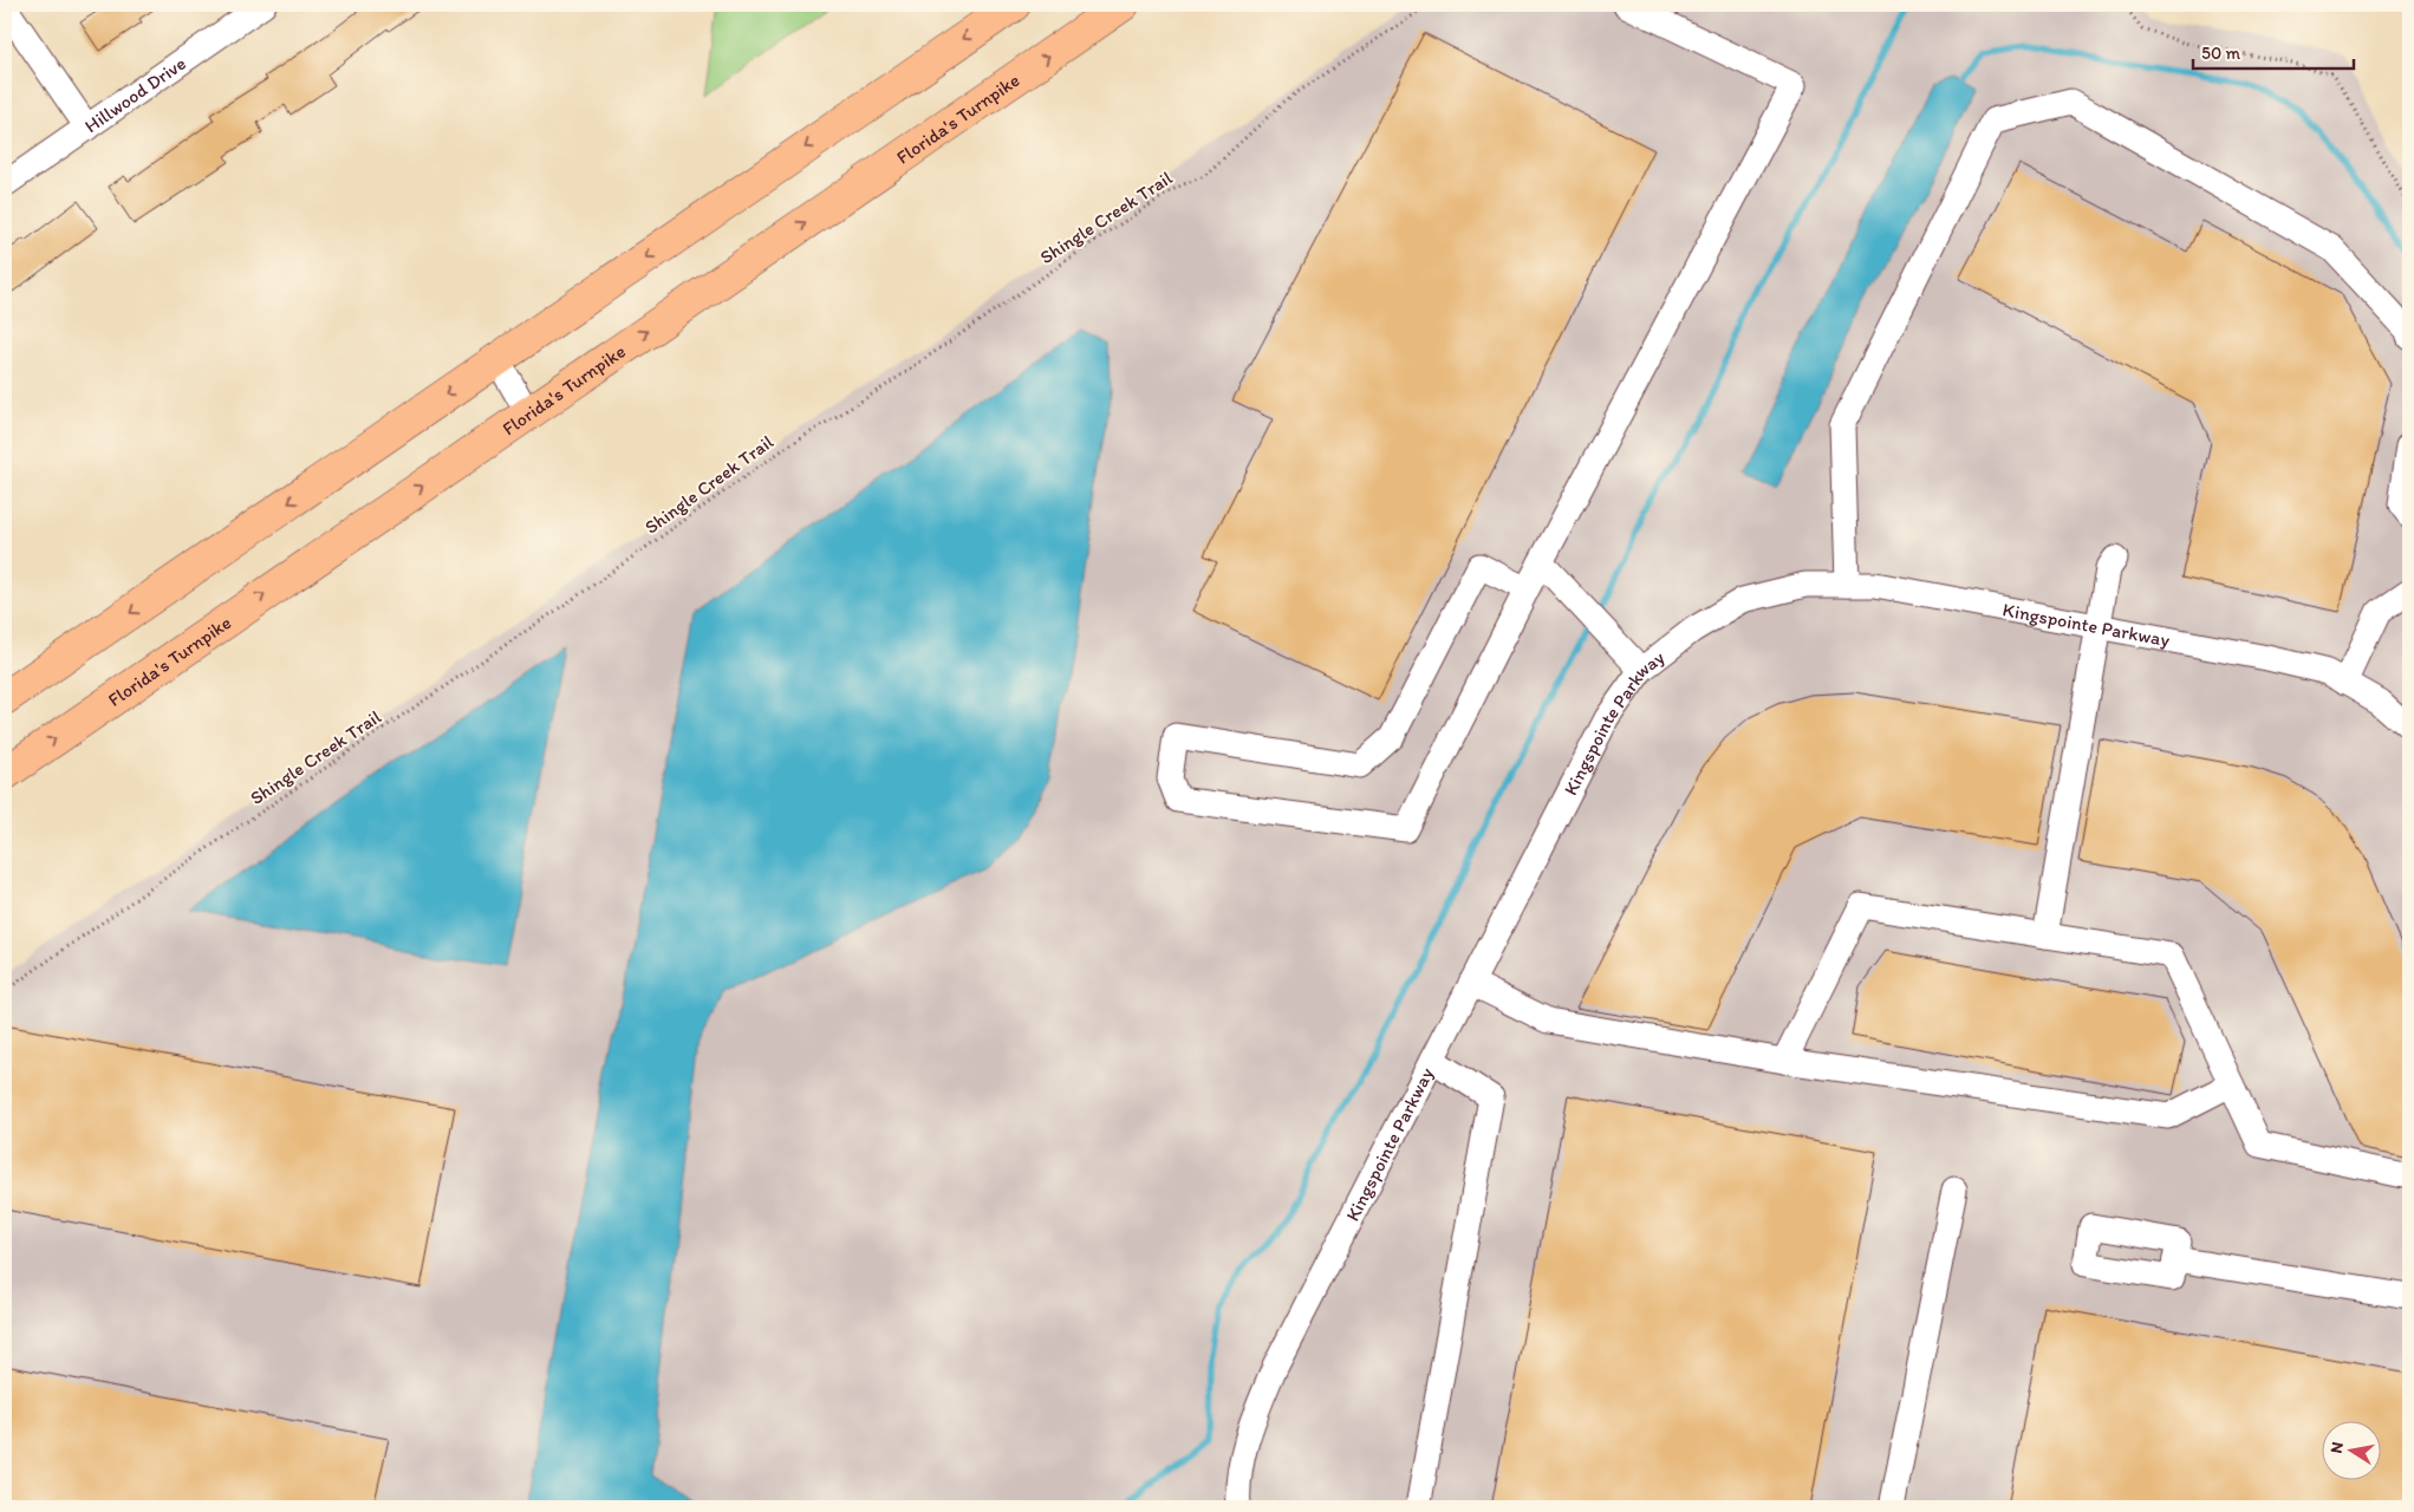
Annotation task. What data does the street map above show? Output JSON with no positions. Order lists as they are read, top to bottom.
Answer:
{
  "streets": {
    "highway": ["Florida's Turnpike"],
    "street": ["Hillwood Drive", "Kingspointe Parkway"],
    "path": ["Shingle Creek Trail"]
  },
  "scale_bar": "50 m",
  "north": "left"
}
